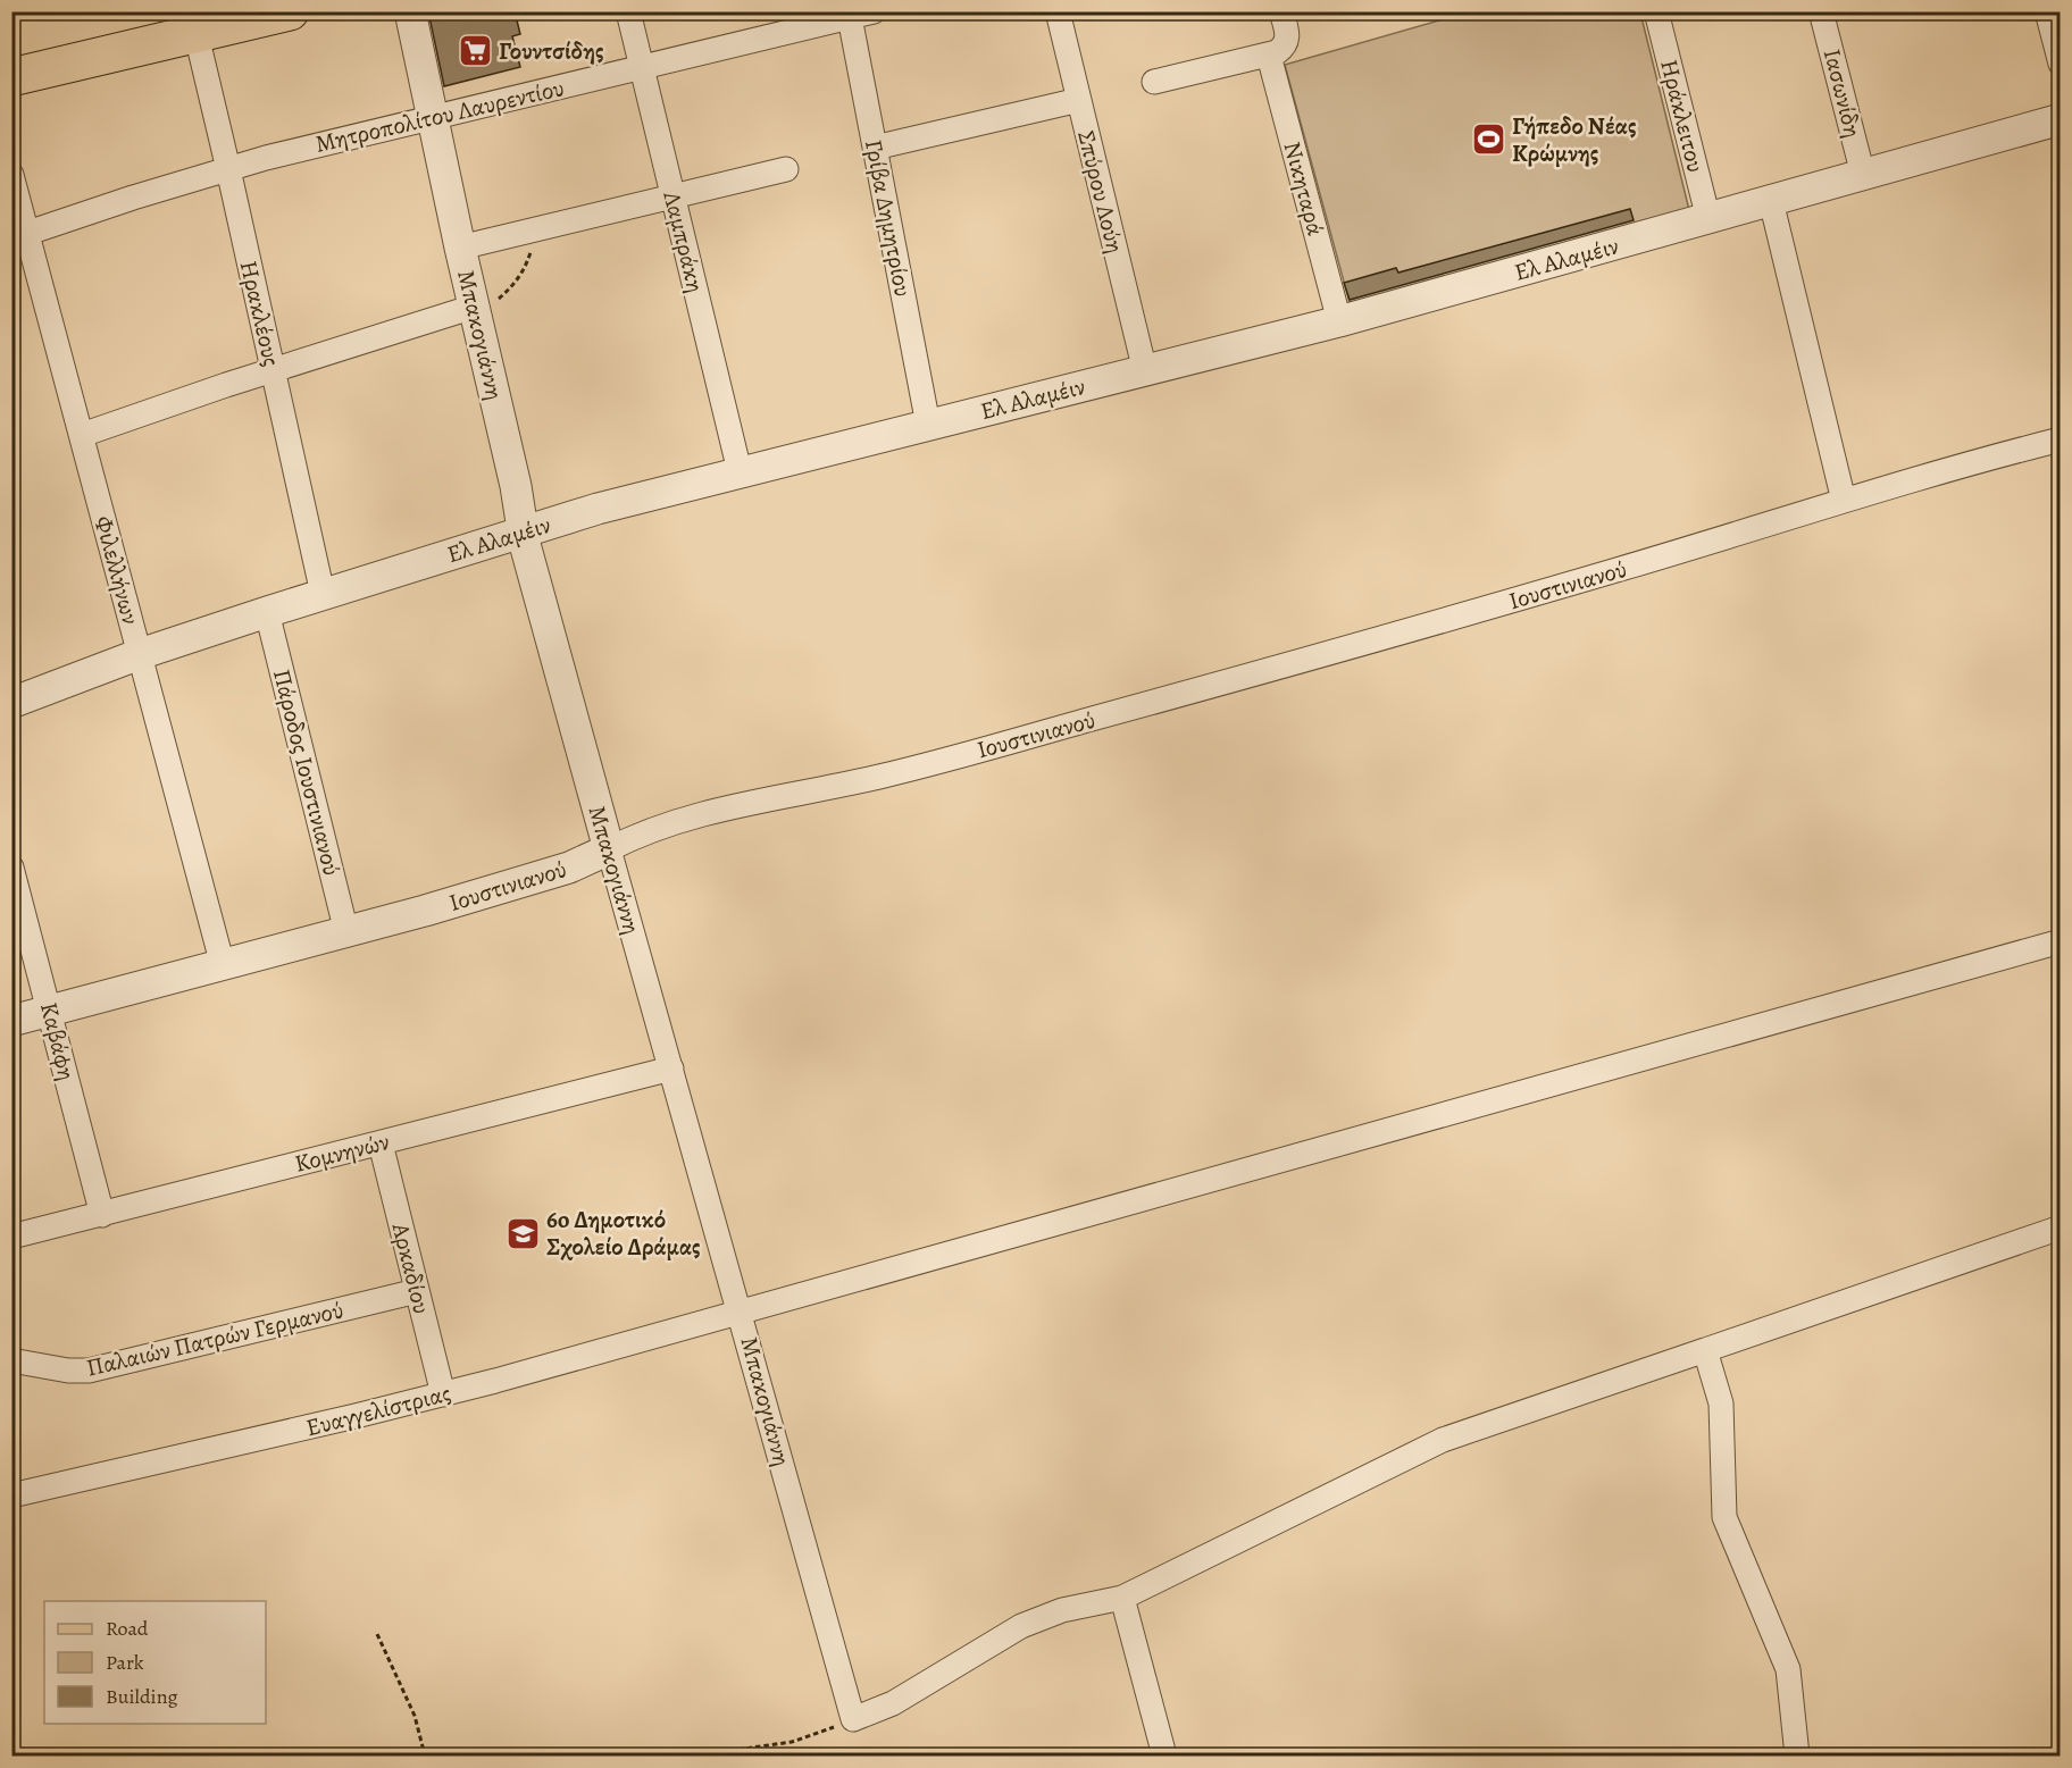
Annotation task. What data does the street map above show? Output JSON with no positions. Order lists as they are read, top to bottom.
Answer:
{
  "streets": {
    "street": [
      "Ιασωνίδη",
      "Μητροπολίτου Λαυρεντίου",
      "Ηράκλειτου",
      "Νικηταρά",
      "Σπύρου Λούη",
      "Γρίβα Δημητρίου",
      "Λαμπράκη",
      "Ελ Αλαμέιν",
      "Ηρακλέους",
      "Μπακογιάννη",
      "Φιλελλήνων",
      "Ιουστινιανού",
      "Πάροδος Ιουστινιανού",
      "Καβάφη",
      "Κομνηνών",
      "Αρκαδίου",
      "Παλαιών Πατρών Γερμανού",
      "Ευαγγελίστριας"
    ]
  },
  "crossings": [
    ["Ιασωνίδη", "Ελ Αλαμέιν"],
    ["Μητροπολίτου Λαυρεντίου", "Γρίβα Δημητρίου"],
    ["Μητροπολίτου Λαυρεντίου", "Λαμπράκη"],
    ["Μητροπολίτου Λαυρεντίου", "Ηρακλέους"],
    ["Μητροπολίτου Λαυρεντίου", "Μπακογιάννη"],
    ["Μητροπολίτου Λαυρεντίου", "Φιλελλήνων"],
    ["Ηράκλειτου", "Ελ Αλαμέιν"],
    ["Νικηταρά", "Ελ Αλαμέιν"],
    ["Σπύρου Λούη", "Ελ Αλαμέιν"],
    ["Γρίβα Δημητρίου", "Ελ Αλαμέιν"],
    ["Λαμπράκη", "Ελ Αλαμέιν"],
    ["Ελ Αλαμέιν", "Ηρακλέους"],
    ["Ελ Αλαμέιν", "Μπακογιάννη"],
    ["Ελ Αλαμέιν", "Φιλελλήνων"],
    ["Ελ Αλαμέιν", "Πάροδος Ιουστινιανού"],
    ["Μπακογιάννη", "Ιουστινιανού"],
    ["Μπακογιάννη", "Κομνηνών"],
    ["Μπακογιάννη", "Ευαγγελίστριας"],
    ["Φιλελλήνων", "Ιουστινιανού"],
    ["Ιουστινιανού", "Πάροδος Ιουστινιανού"],
    ["Ιουστινιανού", "Καβάφη"],
    ["Καβάφη", "Κομνηνών"],
    ["Κομνηνών", "Αρκαδίου"],
    ["Αρκαδίου", "Παλαιών Πατρών Γερμανού"],
    ["Αρκαδίου", "Ευαγγελίστριας"]
  ],
  "places": {
    "supermarket": ["Γουντσίδης"],
    "sports": ["Γήπεδο Νέας Κρώμνης"],
    "school or university": ["6o Δημοτικό Σχολείο Δράμας"]
  },
  "legend": ["Road", "Park", "Building"]
}
